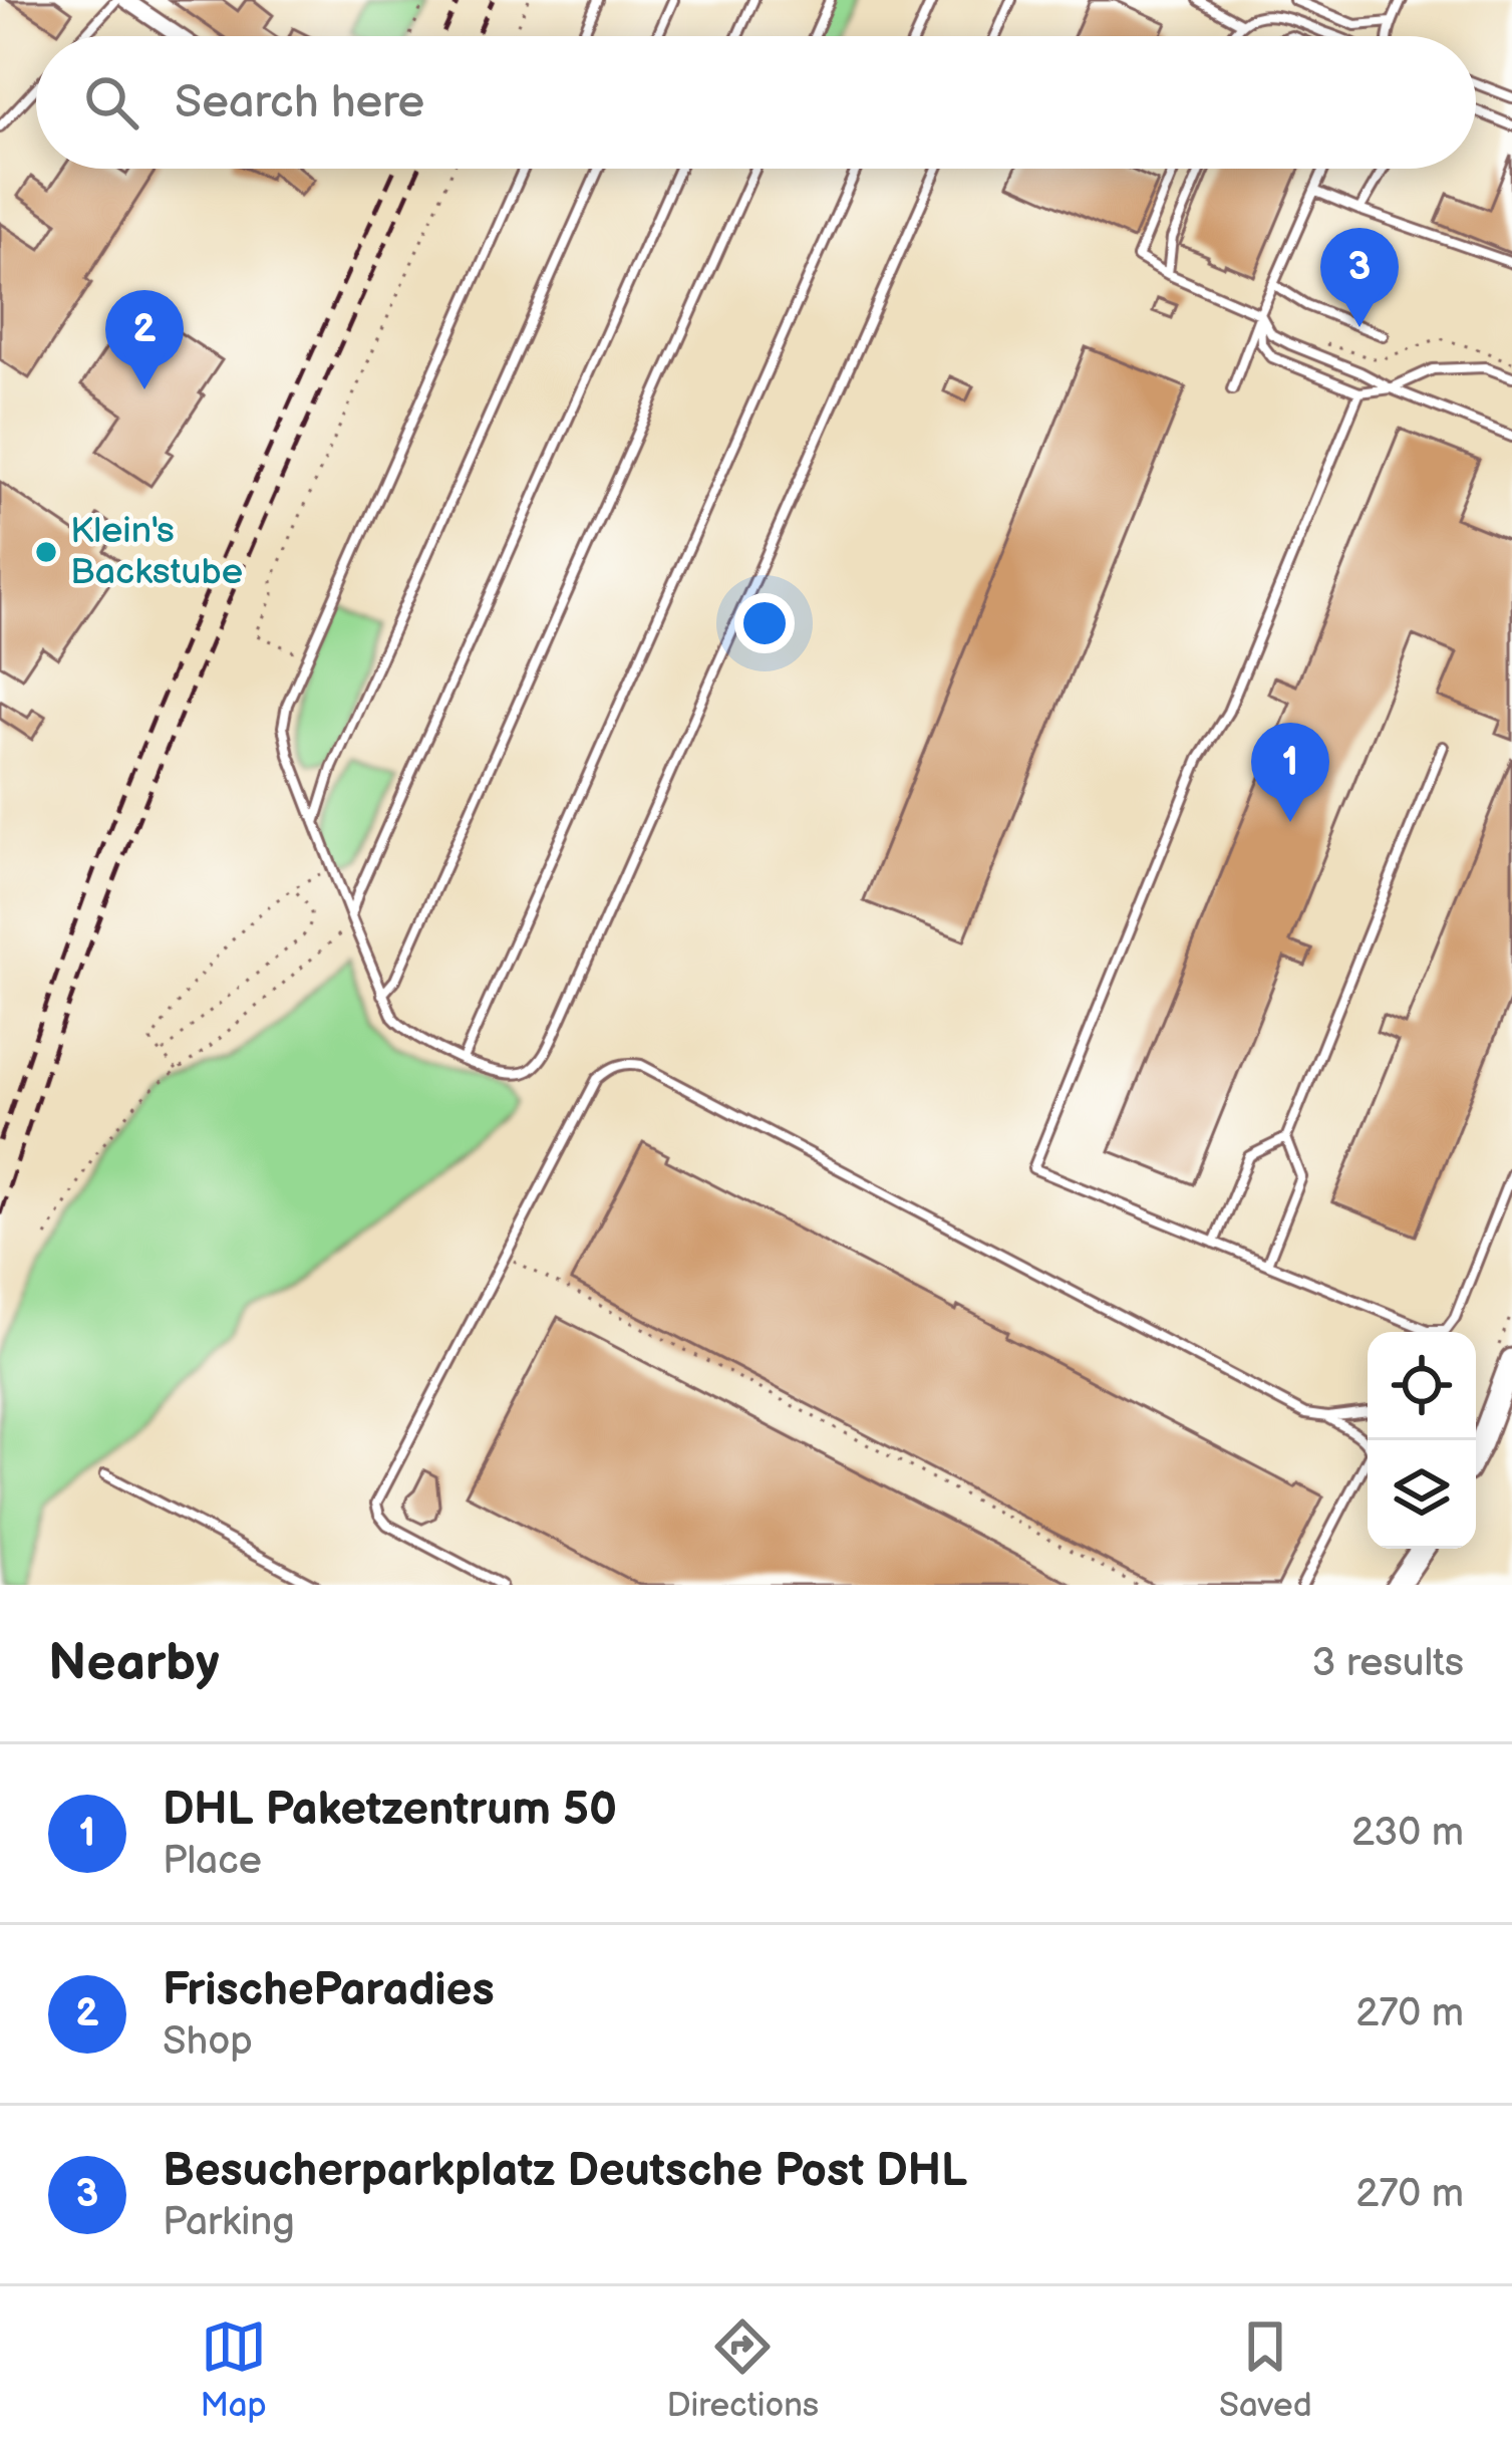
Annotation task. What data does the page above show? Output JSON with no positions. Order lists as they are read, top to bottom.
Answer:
{
  "places": ["Klein's Backstube"],
  "page": {
    "search": "Search here",
    "pins": ["3", "2", "1"],
    "heading": ["Nearby", "3 results"],
    "list": [
      {
        "mark": "1",
        "name": "DHL Paketzentrum 50",
        "note": "Place",
        "value": "230 m"
      },
      {
        "mark": "2",
        "name": "FrischeParadies",
        "note": "Shop",
        "value": "270 m"
      },
      {
        "mark": "3",
        "name": "Besucherparkplatz Deutsche Post DHL",
        "note": "Parking",
        "value": "270 m"
      }
    ],
    "nav": ["Map", "Directions", "Saved"]
  }
}
